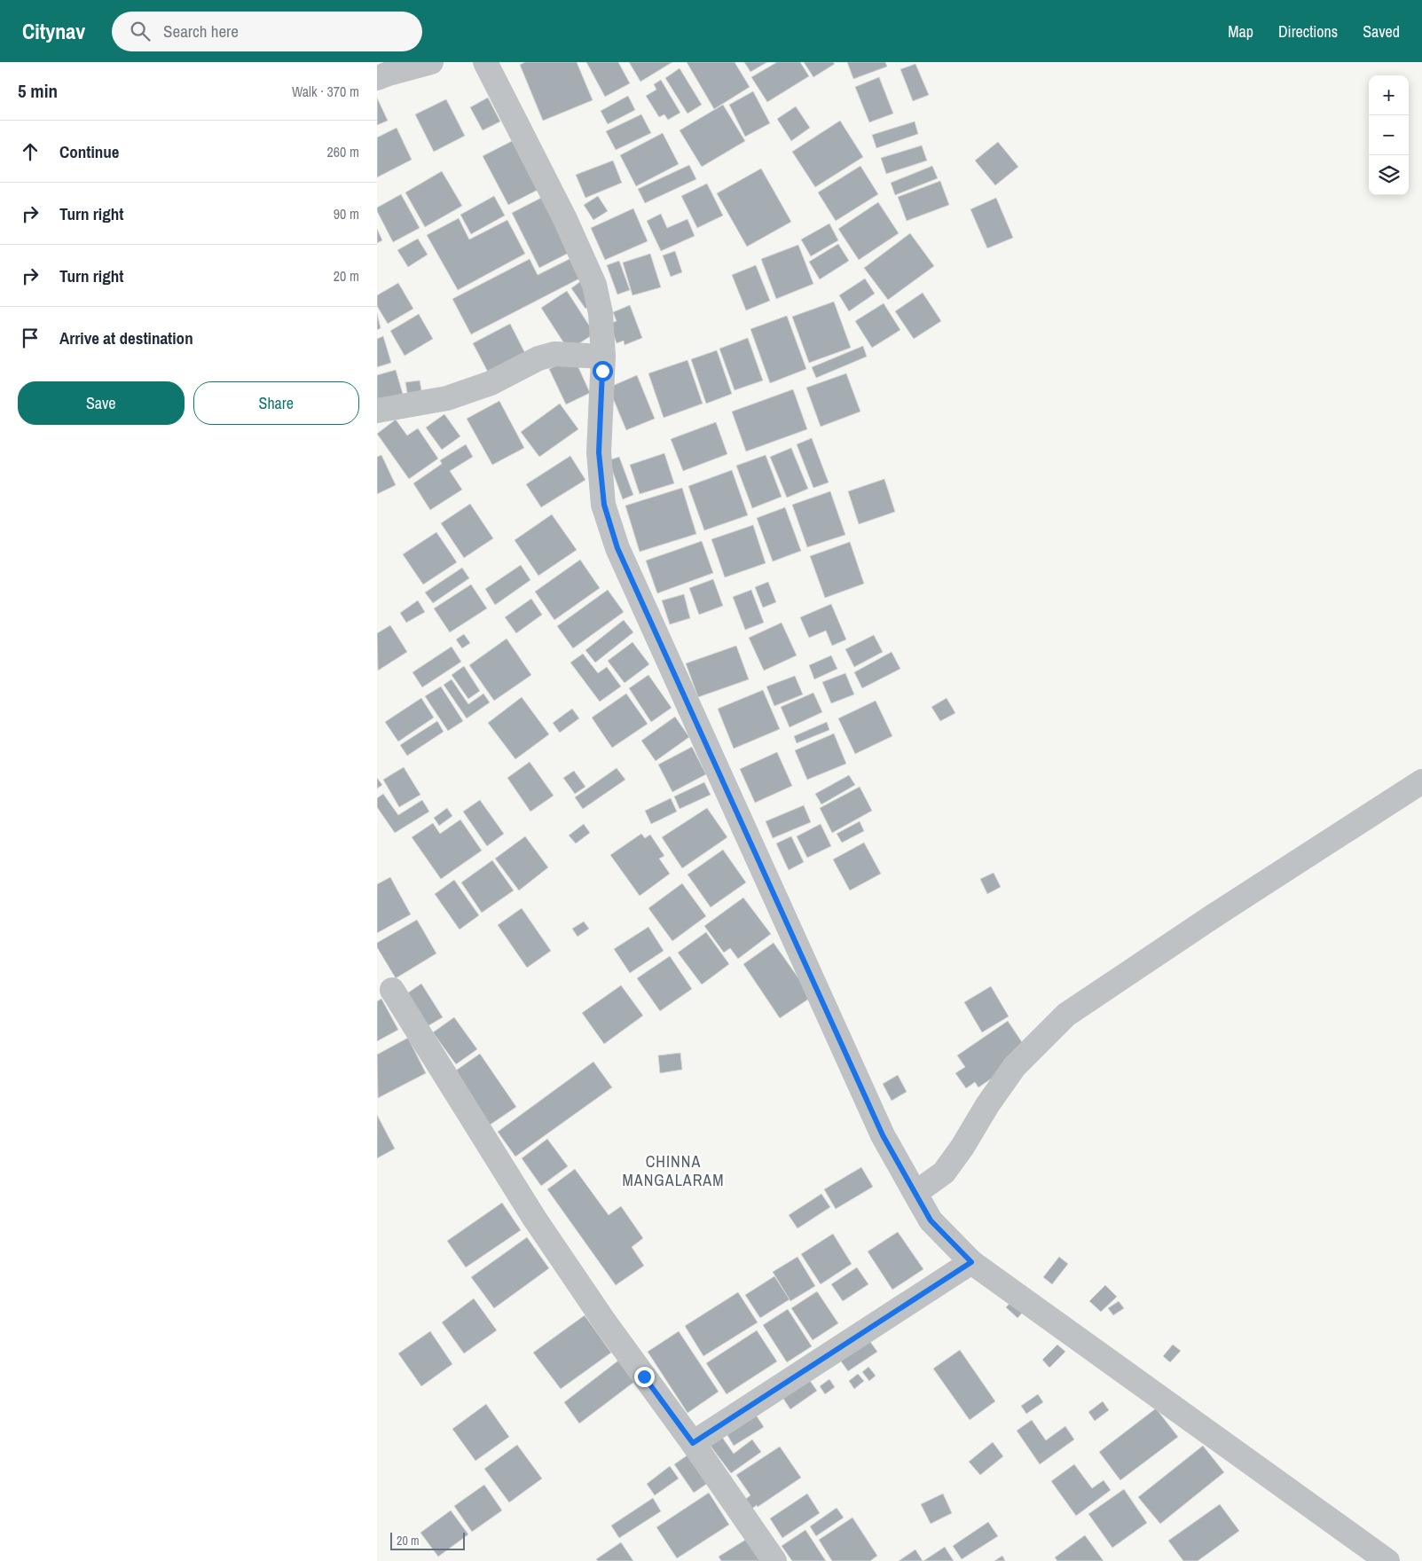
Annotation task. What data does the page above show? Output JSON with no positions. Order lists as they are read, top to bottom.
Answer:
{
  "districts": ["CHINNA MANGALARAM"],
  "scale_bar": "20 m",
  "page": {
    "header": "Citynav",
    "search": "Search here",
    "nav": ["Map", "Directions", "Saved"],
    "heading": ["5 min", "Walk · 370 m"],
    "map_buttons": ["+", "−"],
    "list": [
      ["Continue", "260 m"],
      ["Turn right", "90 m"],
      ["Turn right", "20 m"],
      "Arrive at destination"
    ],
    "buttons": ["Save", "Share"],
    "scale": "20 m"
  }
}
